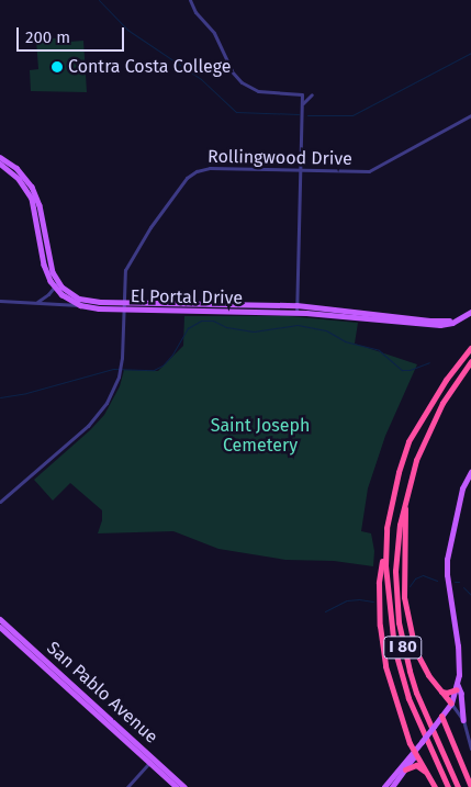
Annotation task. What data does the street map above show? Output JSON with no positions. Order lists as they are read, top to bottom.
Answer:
{
  "streets": {
    "highway": ["I 80"],
    "main road": ["El Portal Drive", "San Pablo Avenue"],
    "street": ["Rollingwood Drive"]
  },
  "crossings": [
    ["Rollingwood Drive", "El Portal Drive"]
  ],
  "parks": ["Saint Joseph Cemetery"],
  "places": ["Contra Costa College"],
  "scale_bar": "200 m"
}
